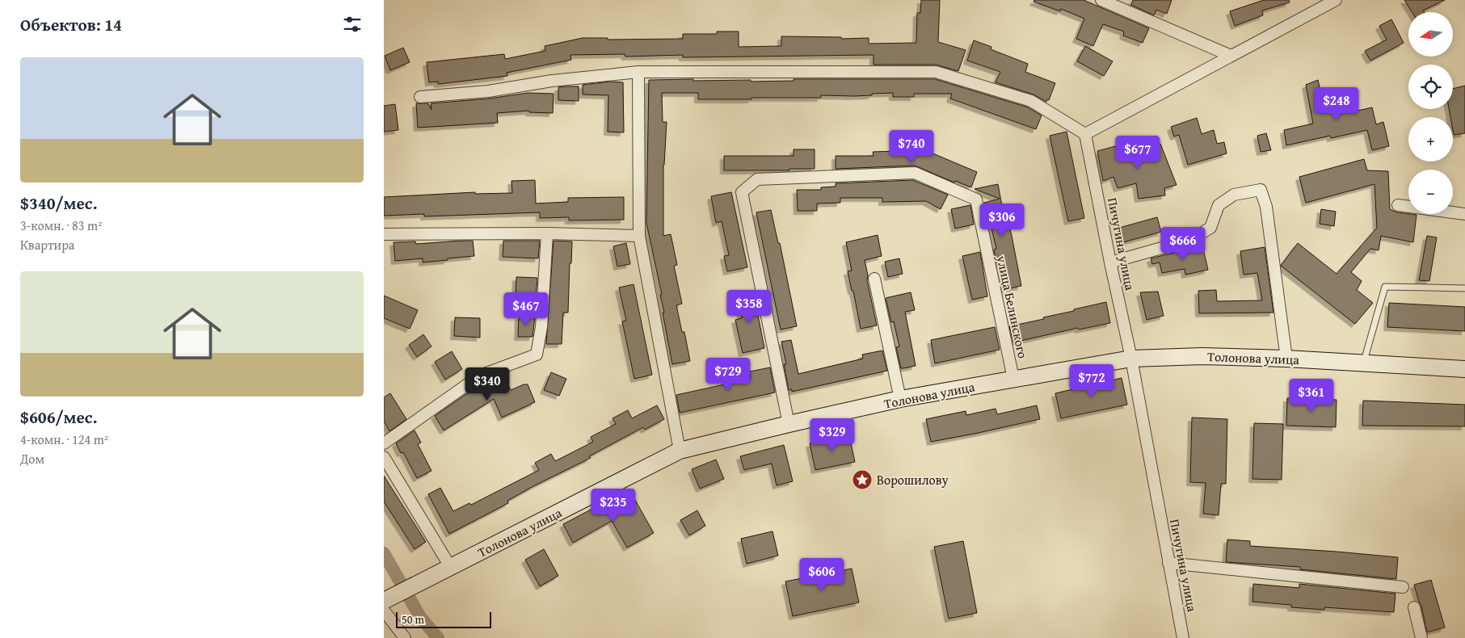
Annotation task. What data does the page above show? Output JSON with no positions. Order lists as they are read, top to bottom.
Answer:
{
  "streets": {
    "main road": ["Толонова улица"],
    "street": ["Пичугина улица", "улица Белинского"]
  },
  "crossings": [
    ["Пичугина улица", "Толонова улица"],
    ["улица Белинского", "Толонова улица"]
  ],
  "places": {
    "place": ["Ворошилову"]
  },
  "scale_bar": "50 m",
  "north": "left",
  "page": {
    "heading": "Объектов: 14",
    "map_buttons": ["+", "−"],
    "list": [
      {
        "name": "$340/мес.",
        "note": "3-комн. · 83 m² · Квартира"
      },
      {
        "name": "$606/мес.",
        "note": "4-комн. · 124 m² · Дом"
      }
    ],
    "price": [
      "$248",
      "$740",
      "$677",
      "$306",
      "$666",
      "$358",
      "$467",
      "$729",
      "$772",
      "$340",
      "$361",
      "$329",
      "$235",
      "$606"
    ],
    "scale": "50 m"
  }
}
